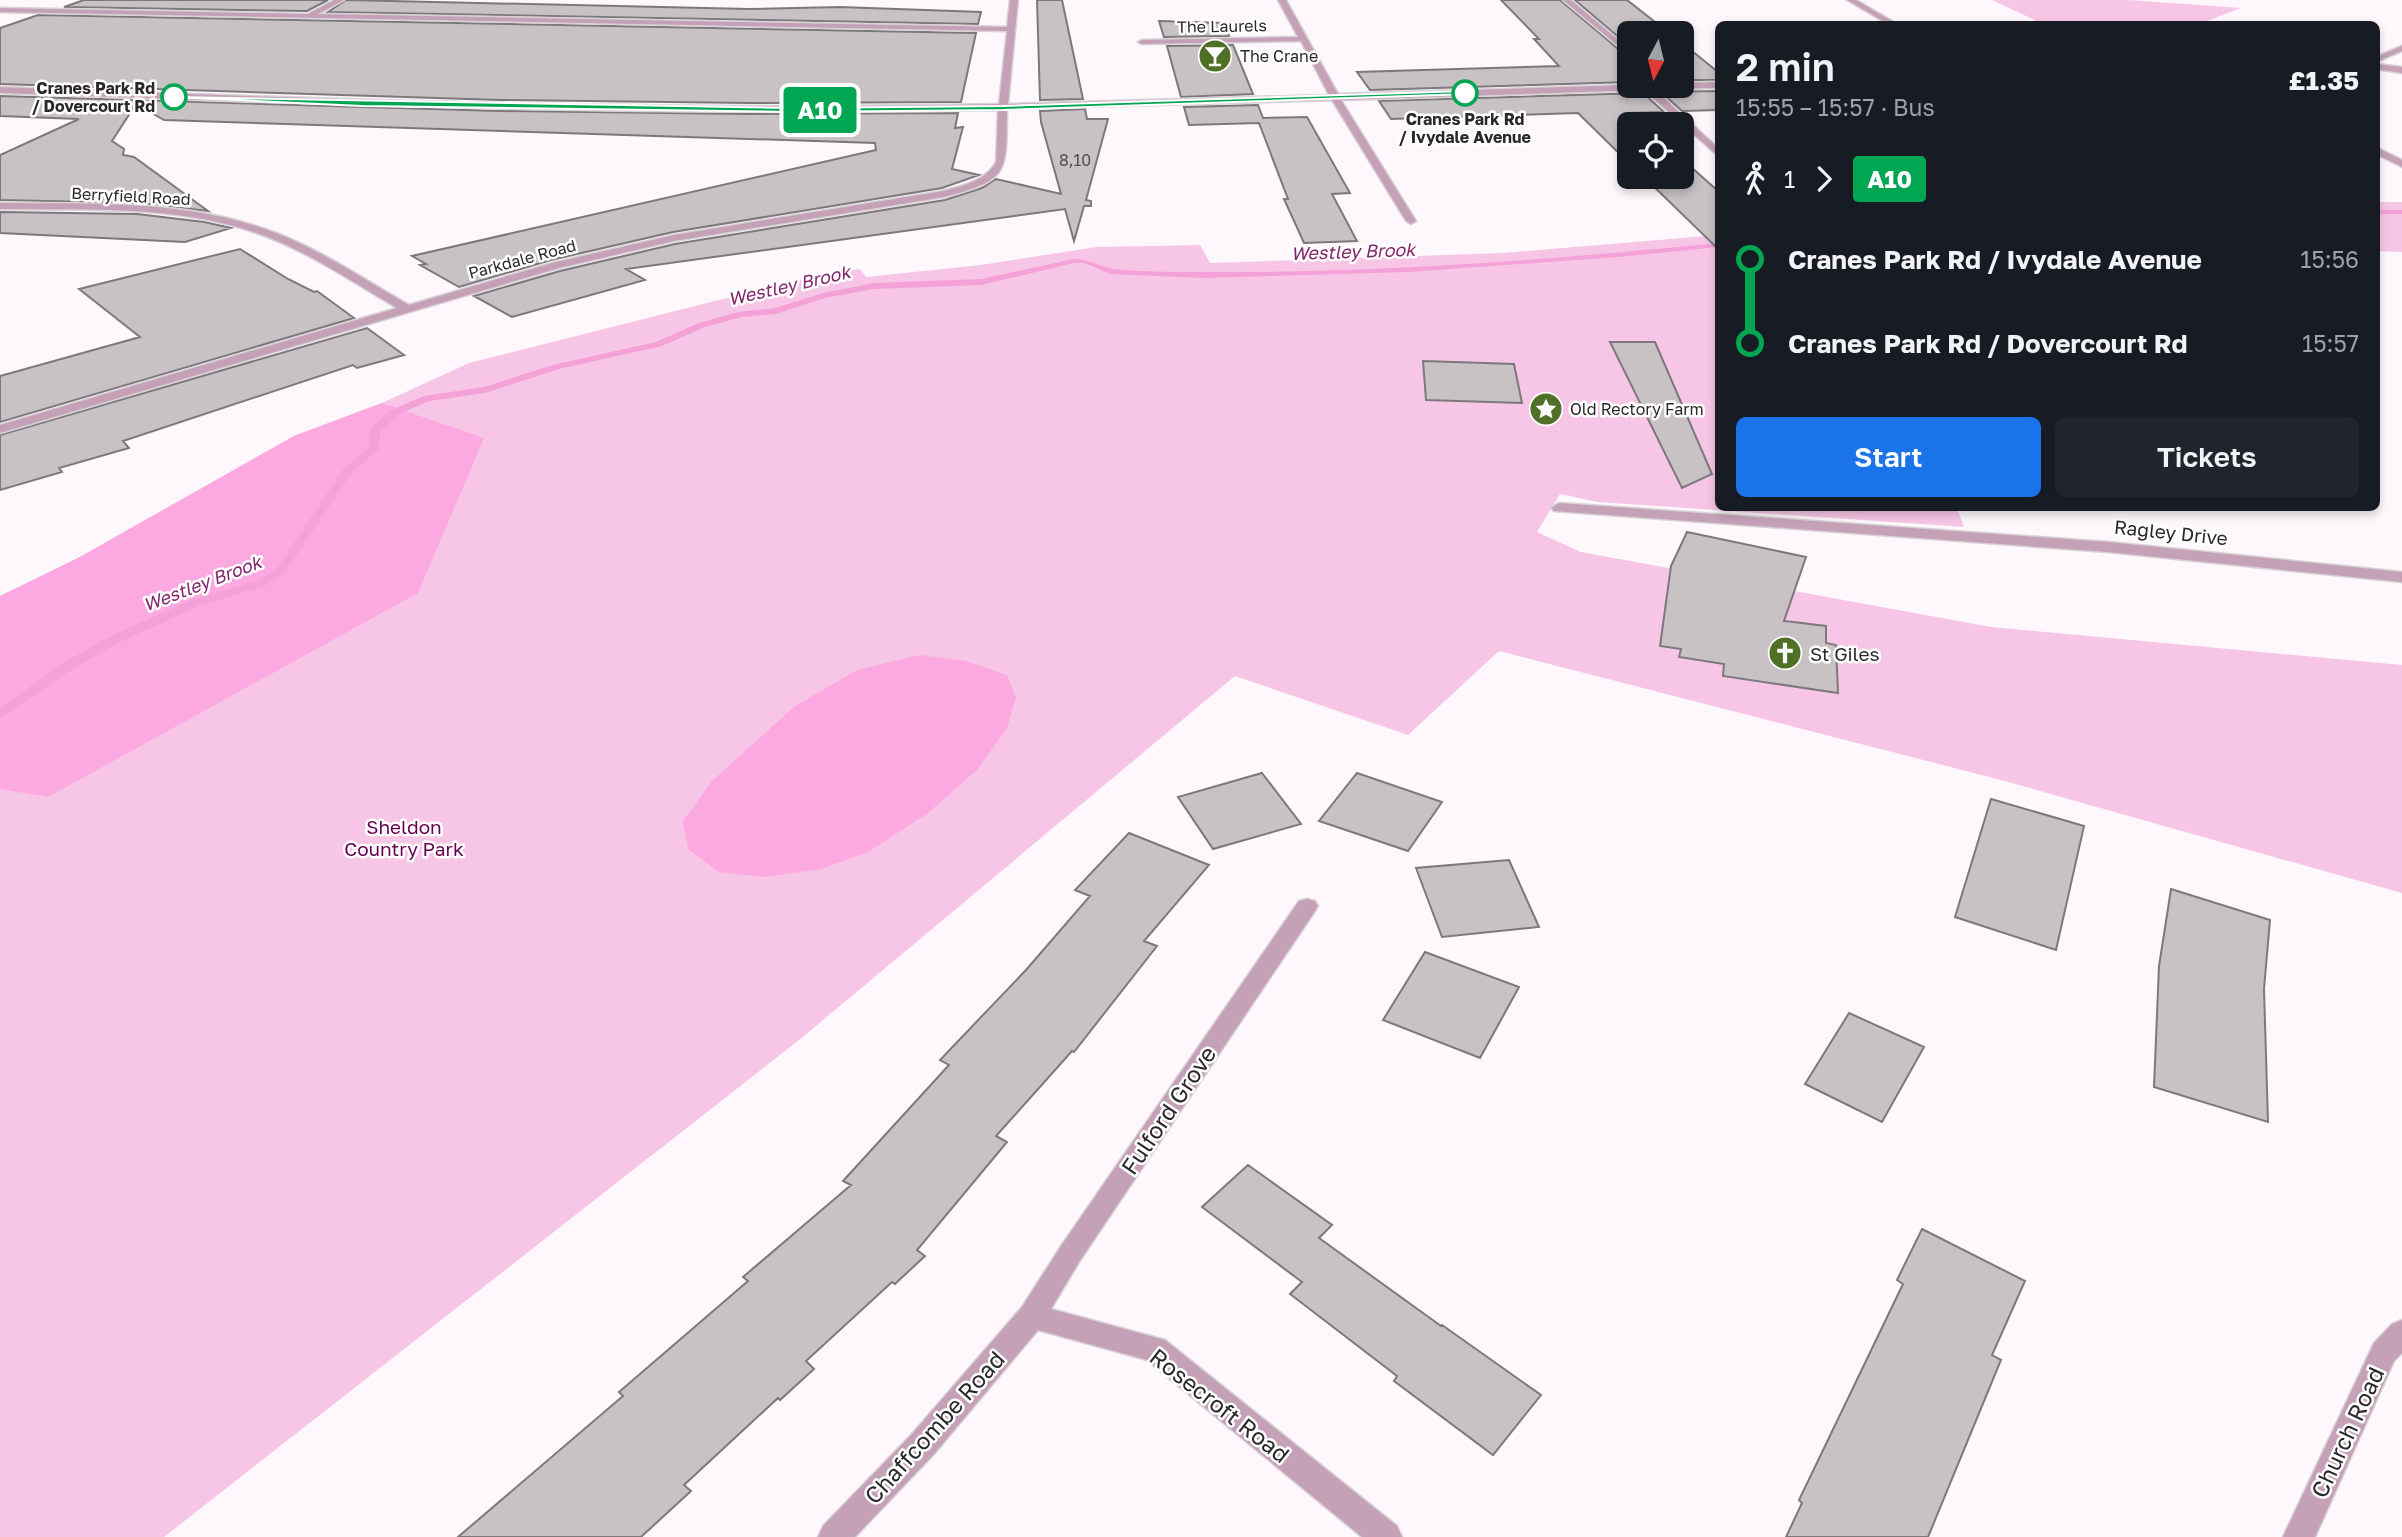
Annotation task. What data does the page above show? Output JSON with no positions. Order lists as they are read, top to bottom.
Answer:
{
  "streets": {
    "street": [
      "The Laurels",
      "Berryfield Road",
      "Parkdale Road",
      "Ragley Drive",
      "Fulford Grove",
      "Rosecroft Road",
      "Chaffcombe Road",
      "Church Road"
    ]
  },
  "crossings": [
    ["Berryfield Road", "Parkdale Road"],
    ["Fulford Grove", "Rosecroft Road"],
    ["Fulford Grove", "Chaffcombe Road"],
    ["Rosecroft Road", "Chaffcombe Road"]
  ],
  "water": ["Westley Brook"],
  "parks": ["Sheldon Country Park"],
  "places": {
    "bar": ["The Crane"],
    "other": ["Cranes Park Rd / Ivydale Avenue", "Cranes Park Rd / Dovercourt Rd"],
    "place": ["Old Rectory Farm"],
    "church": ["St Giles"]
  },
  "lines": ["bus line A10"],
  "house_numbers": ["8,10"],
  "north": "bottom",
  "page": {
    "on_map": "A10",
    "heading": ["2 min", "15:55 – 15:57 · Bus", "£1.35"],
    "legs": ["1", "A10"],
    "list": [
      {
        "name": "Cranes Park Rd / Ivydale Avenue",
        "value": "15:56"
      },
      {
        "name": "Cranes Park Rd / Dovercourt Rd",
        "value": "15:57"
      }
    ],
    "buttons": ["Start", "Tickets"]
  }
}
